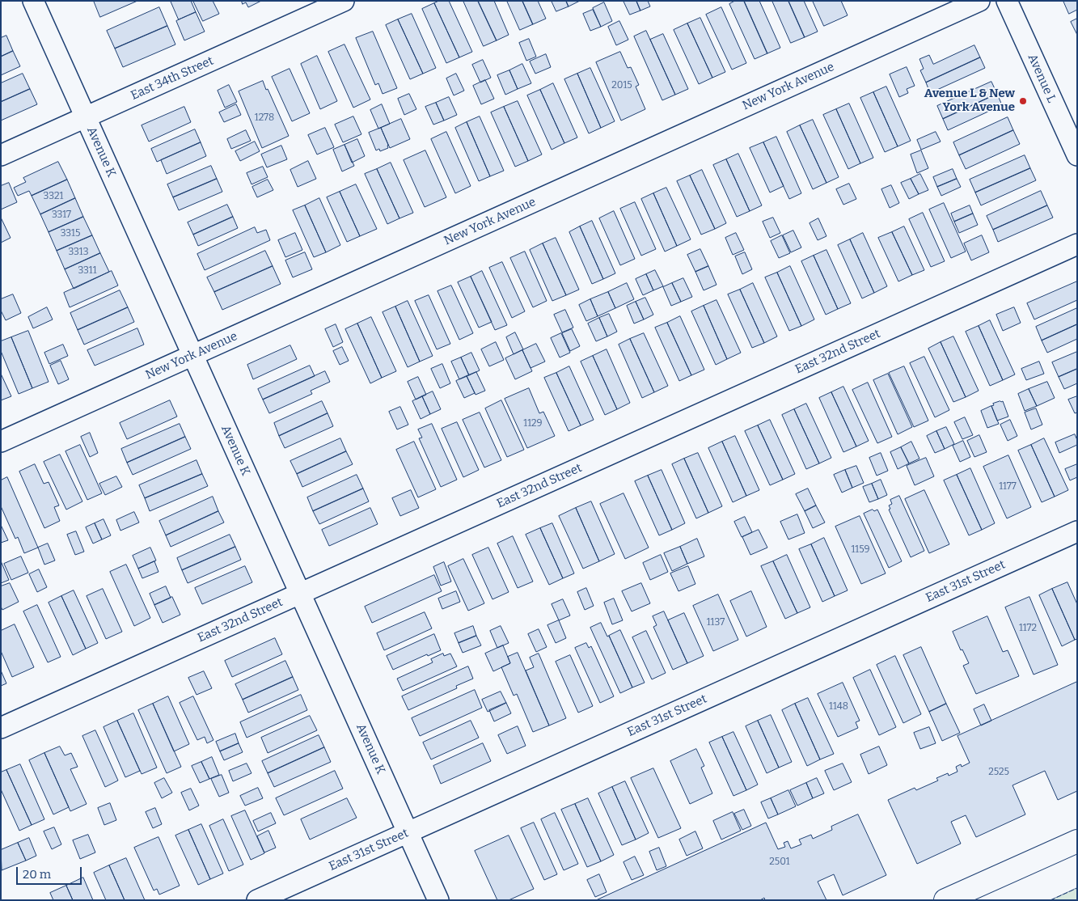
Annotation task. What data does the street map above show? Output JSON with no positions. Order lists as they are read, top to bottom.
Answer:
{
  "streets": {
    "street": [
      "East 34th Street",
      "Avenue L",
      "New York Avenue",
      "Avenue K",
      "East 32nd Street",
      "East 31st Street"
    ]
  },
  "crossings": [
    ["East 34th Street", "Avenue K"],
    ["New York Avenue", "Avenue K"],
    ["Avenue K", "East 32nd Street"],
    ["Avenue K", "East 31st Street"]
  ],
  "places": ["Avenue L & New York Avenue"],
  "house_numbers": [
    "2015",
    "1278",
    "3321",
    "3317",
    "3315",
    "3313",
    "3311",
    "1129",
    "1177",
    "1159",
    "1137",
    "1172",
    "1148",
    "2525",
    "2501"
  ],
  "scale_bar": "20 m"
}
